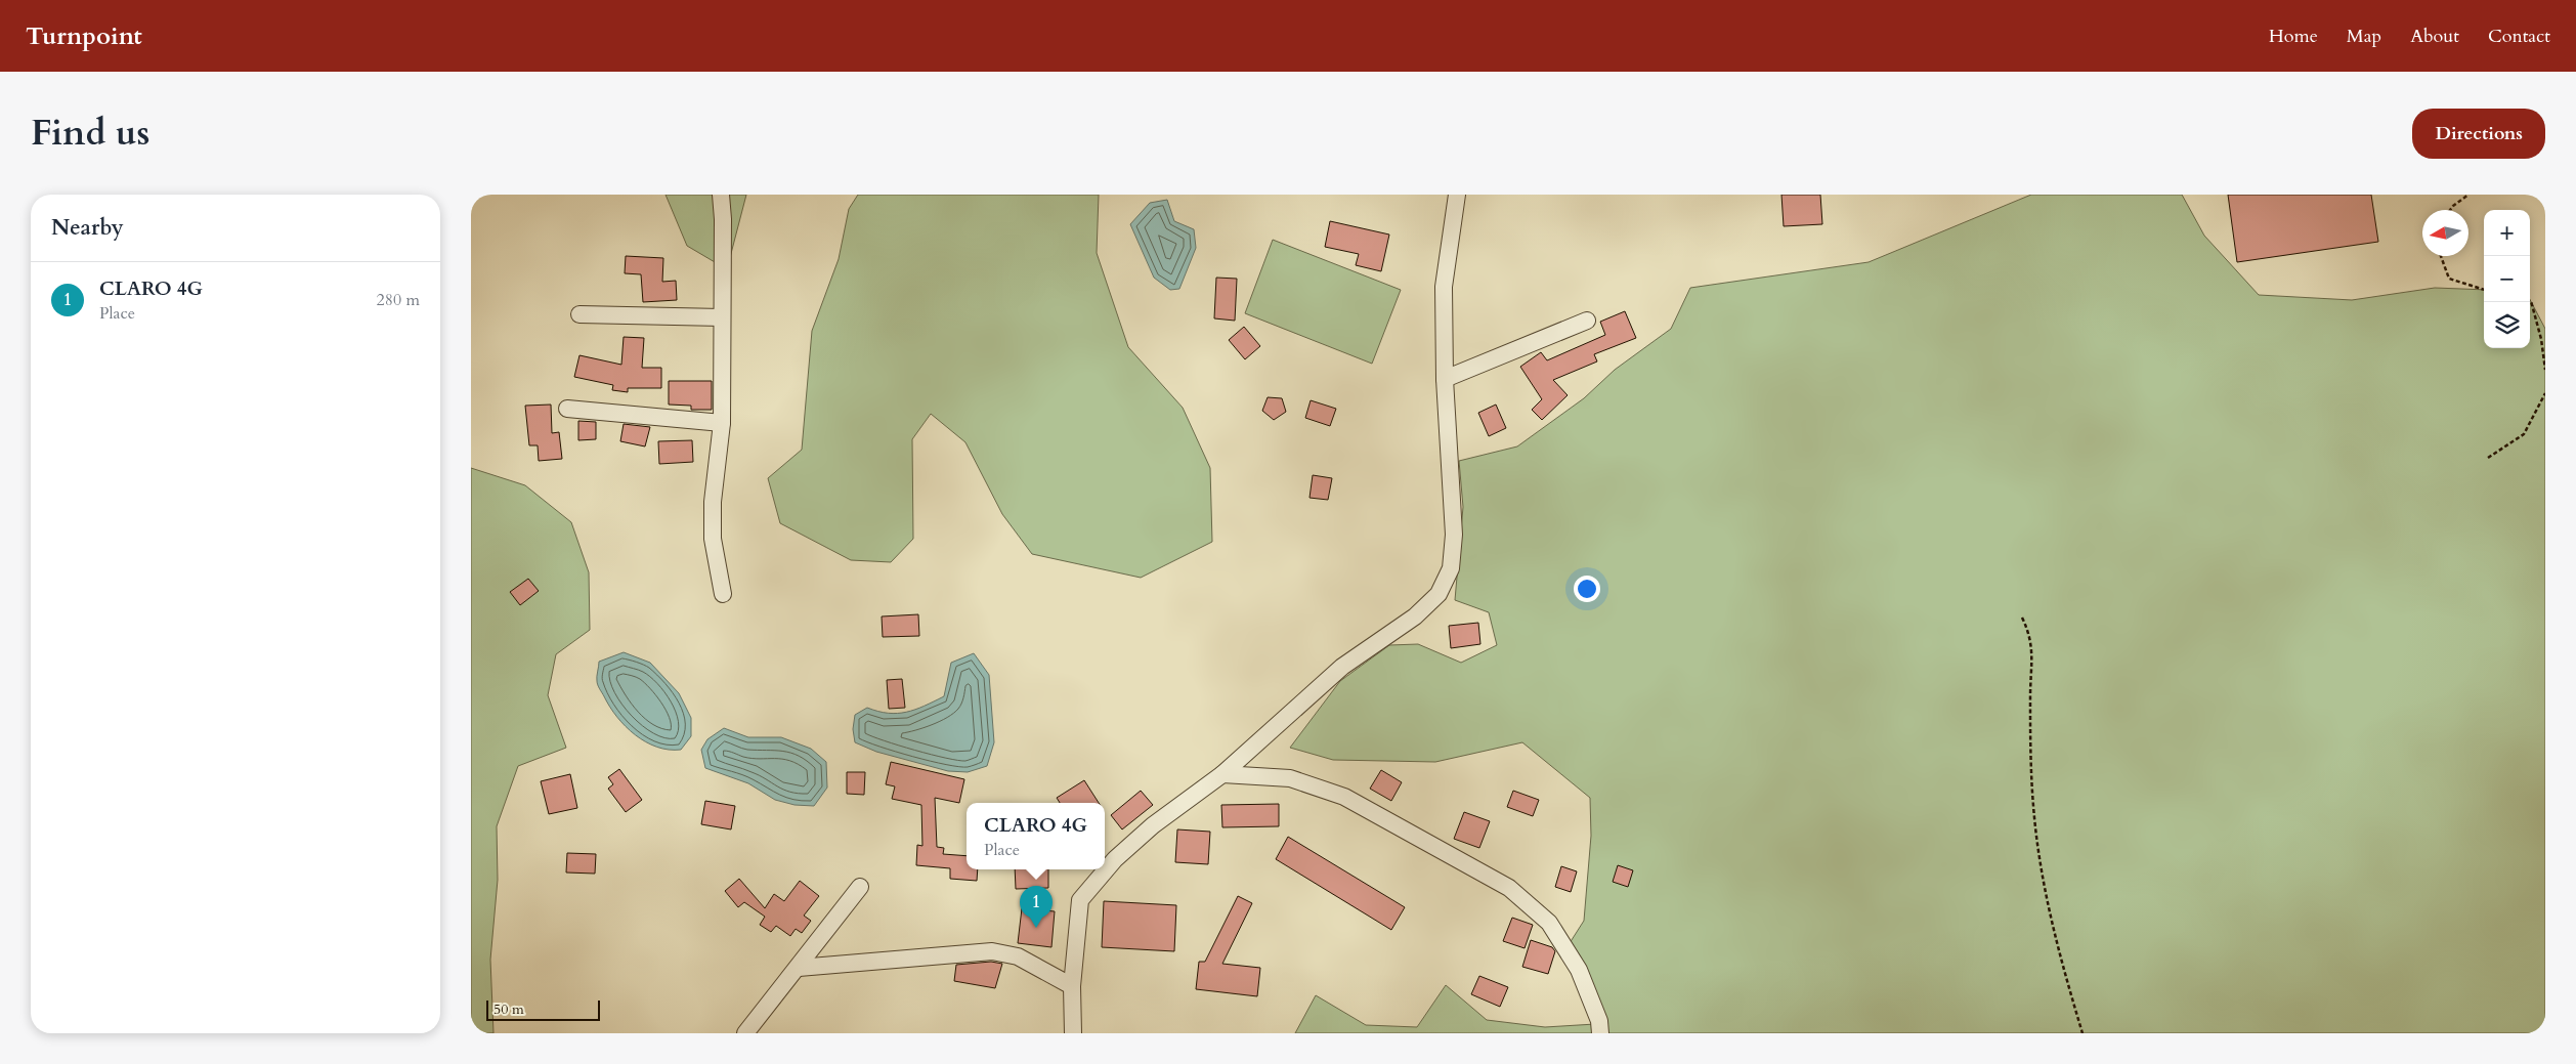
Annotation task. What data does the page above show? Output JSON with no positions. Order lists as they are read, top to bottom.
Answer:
{
  "scale_bar": "50 m",
  "north": "left",
  "page": {
    "header": "Turnpoint",
    "nav": [
      "Home",
      "Map",
      "About",
      "Contact"
    ],
    "title": "Find us",
    "buttons": "Directions",
    "heading": "Nearby",
    "map_buttons": ["+", "−"],
    "list": [
      {
        "mark": "1",
        "name": "CLARO 4G",
        "note": "Place",
        "value": "280 m"
      }
    ],
    "popup": ["CLARO 4G", "Place"],
    "pins": "1",
    "scale": "50 m"
  }
}
